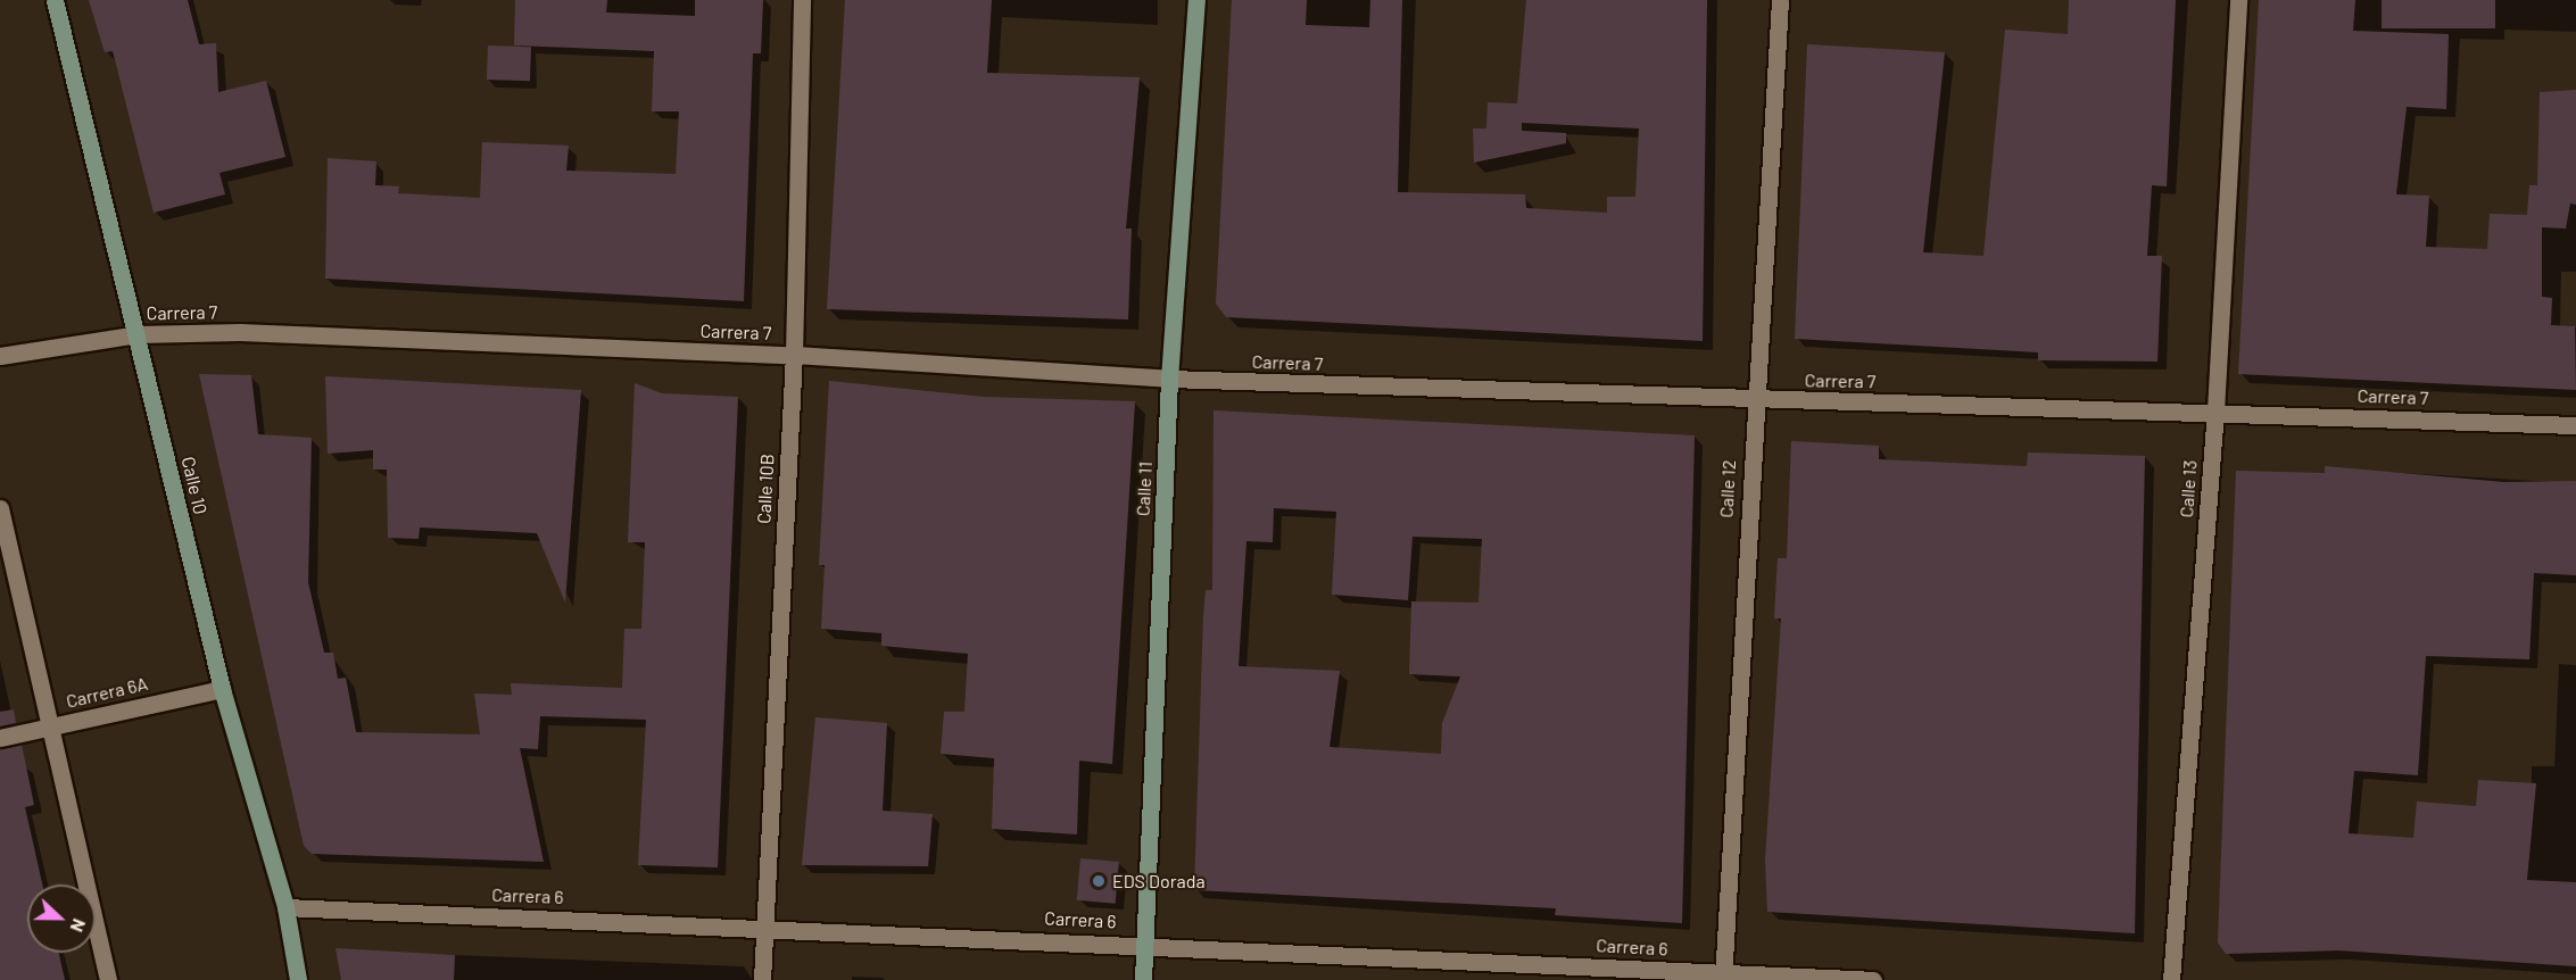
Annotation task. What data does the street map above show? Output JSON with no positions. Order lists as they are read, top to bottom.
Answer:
{
  "streets": {
    "main road": ["Calle 10", "Calle 11"],
    "street": [
      "Carrera 7",
      "Calle 10B",
      "Calle 12",
      "Calle 13",
      "Carrera 6A",
      "Carrera 6"
    ]
  },
  "crossings": [
    ["Carrera 7", "Calle 10"],
    ["Carrera 7", "Calle 10B"],
    ["Carrera 7", "Calle 11"],
    ["Carrera 7", "Calle 12"],
    ["Carrera 7", "Calle 13"],
    ["Calle 10", "Carrera 6A"],
    ["Calle 10", "Carrera 6"],
    ["Calle 10B", "Carrera 6"],
    ["Calle 11", "Carrera 6"],
    ["Calle 12", "Carrera 6"]
  ],
  "places": ["EDS Dorada"],
  "north": "right"
}
